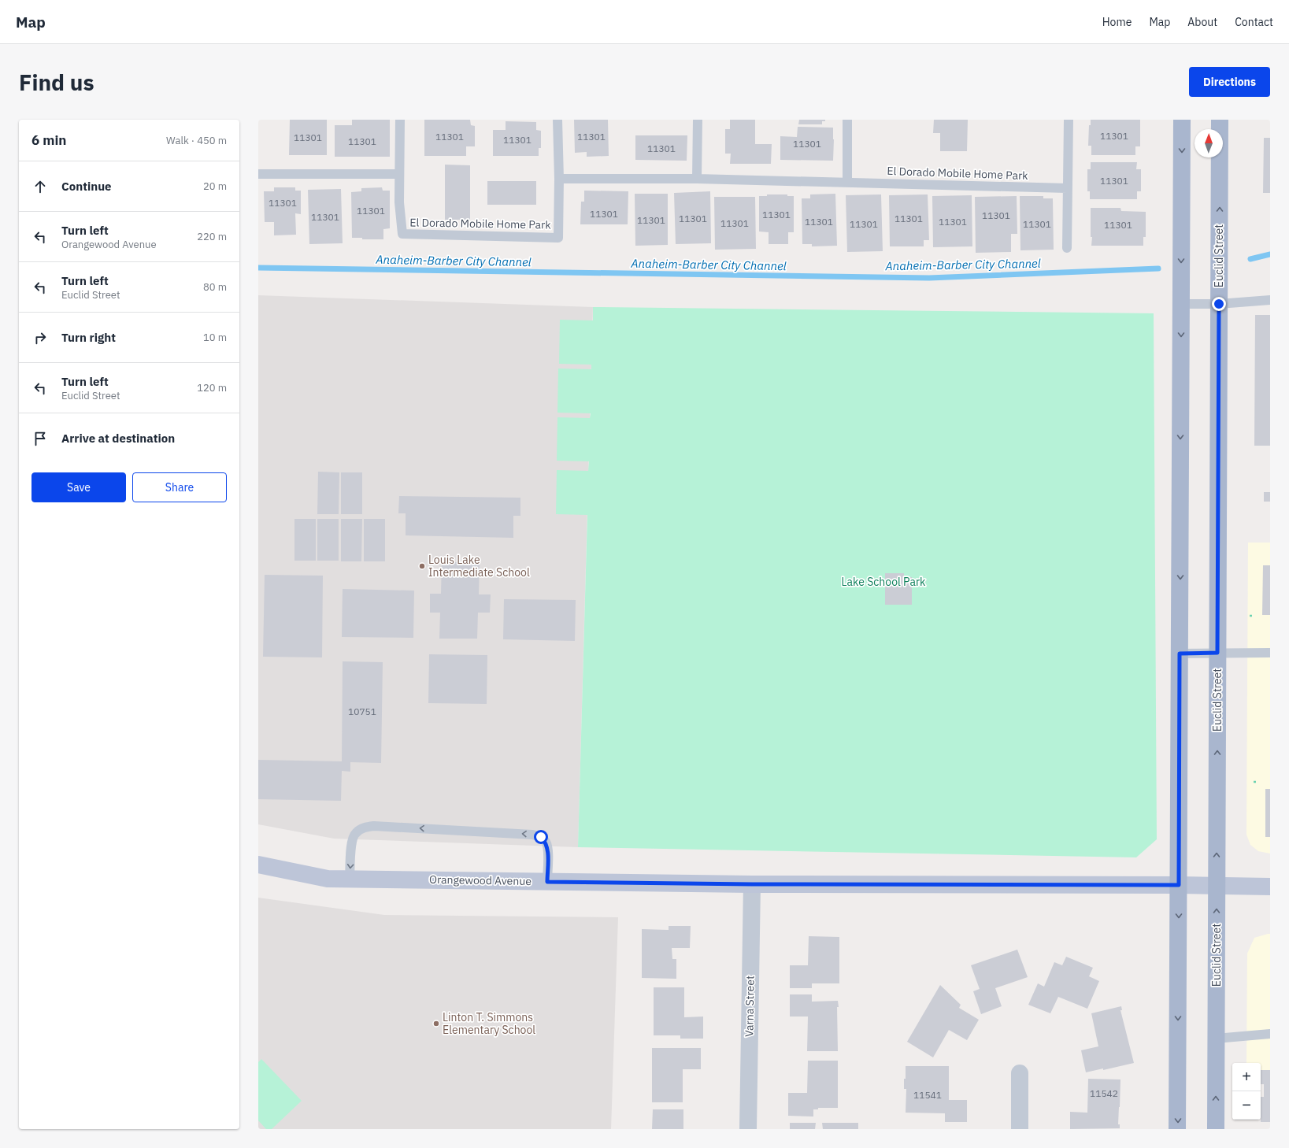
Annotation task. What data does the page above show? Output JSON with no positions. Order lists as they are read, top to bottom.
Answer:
{
  "streets": {
    "main road": ["Euclid Street", "Orangewood Avenue"],
    "street": ["Varna Street"],
    "lane": ["El Dorado Mobile Home Park"]
  },
  "crossings": [
    ["Euclid Street", "Orangewood Avenue"],
    ["Orangewood Avenue", "Varna Street"]
  ],
  "water": ["Anaheim-Barber City Channel"],
  "parks": ["Lake School Park"],
  "places": ["Louis Lake Intermediate School", "Linton T. Simmons Elementary School"],
  "house_numbers": [
    "11301",
    "11301",
    "11301",
    "11301",
    "11301",
    "11301",
    "11301",
    "11301",
    "11301",
    "11301",
    "11301",
    "11301",
    "11301",
    "11301",
    "11301",
    "11301",
    "11301",
    "11301",
    "11301",
    "11301",
    "11301",
    "11301",
    "11301",
    "11301",
    "10751",
    "11542",
    "11541"
  ],
  "north": "top",
  "page": {
    "header": "Map",
    "nav": [
      "Home",
      "Map",
      "About",
      "Contact"
    ],
    "buttons": [
      "Directions",
      ["Save", "Share"]
    ],
    "title": "Find us",
    "heading": ["6 min", "Walk · 450 m"],
    "list": [
      ["Continue", "20 m"],
      ["Turn left", "Orangewood Avenue", "220 m"],
      ["Turn left", "Euclid Street", "80 m"],
      ["Turn right", "10 m"],
      ["Turn left", "Euclid Street", "120 m"],
      "Arrive at destination"
    ],
    "map_buttons": ["+", "−"]
  }
}
